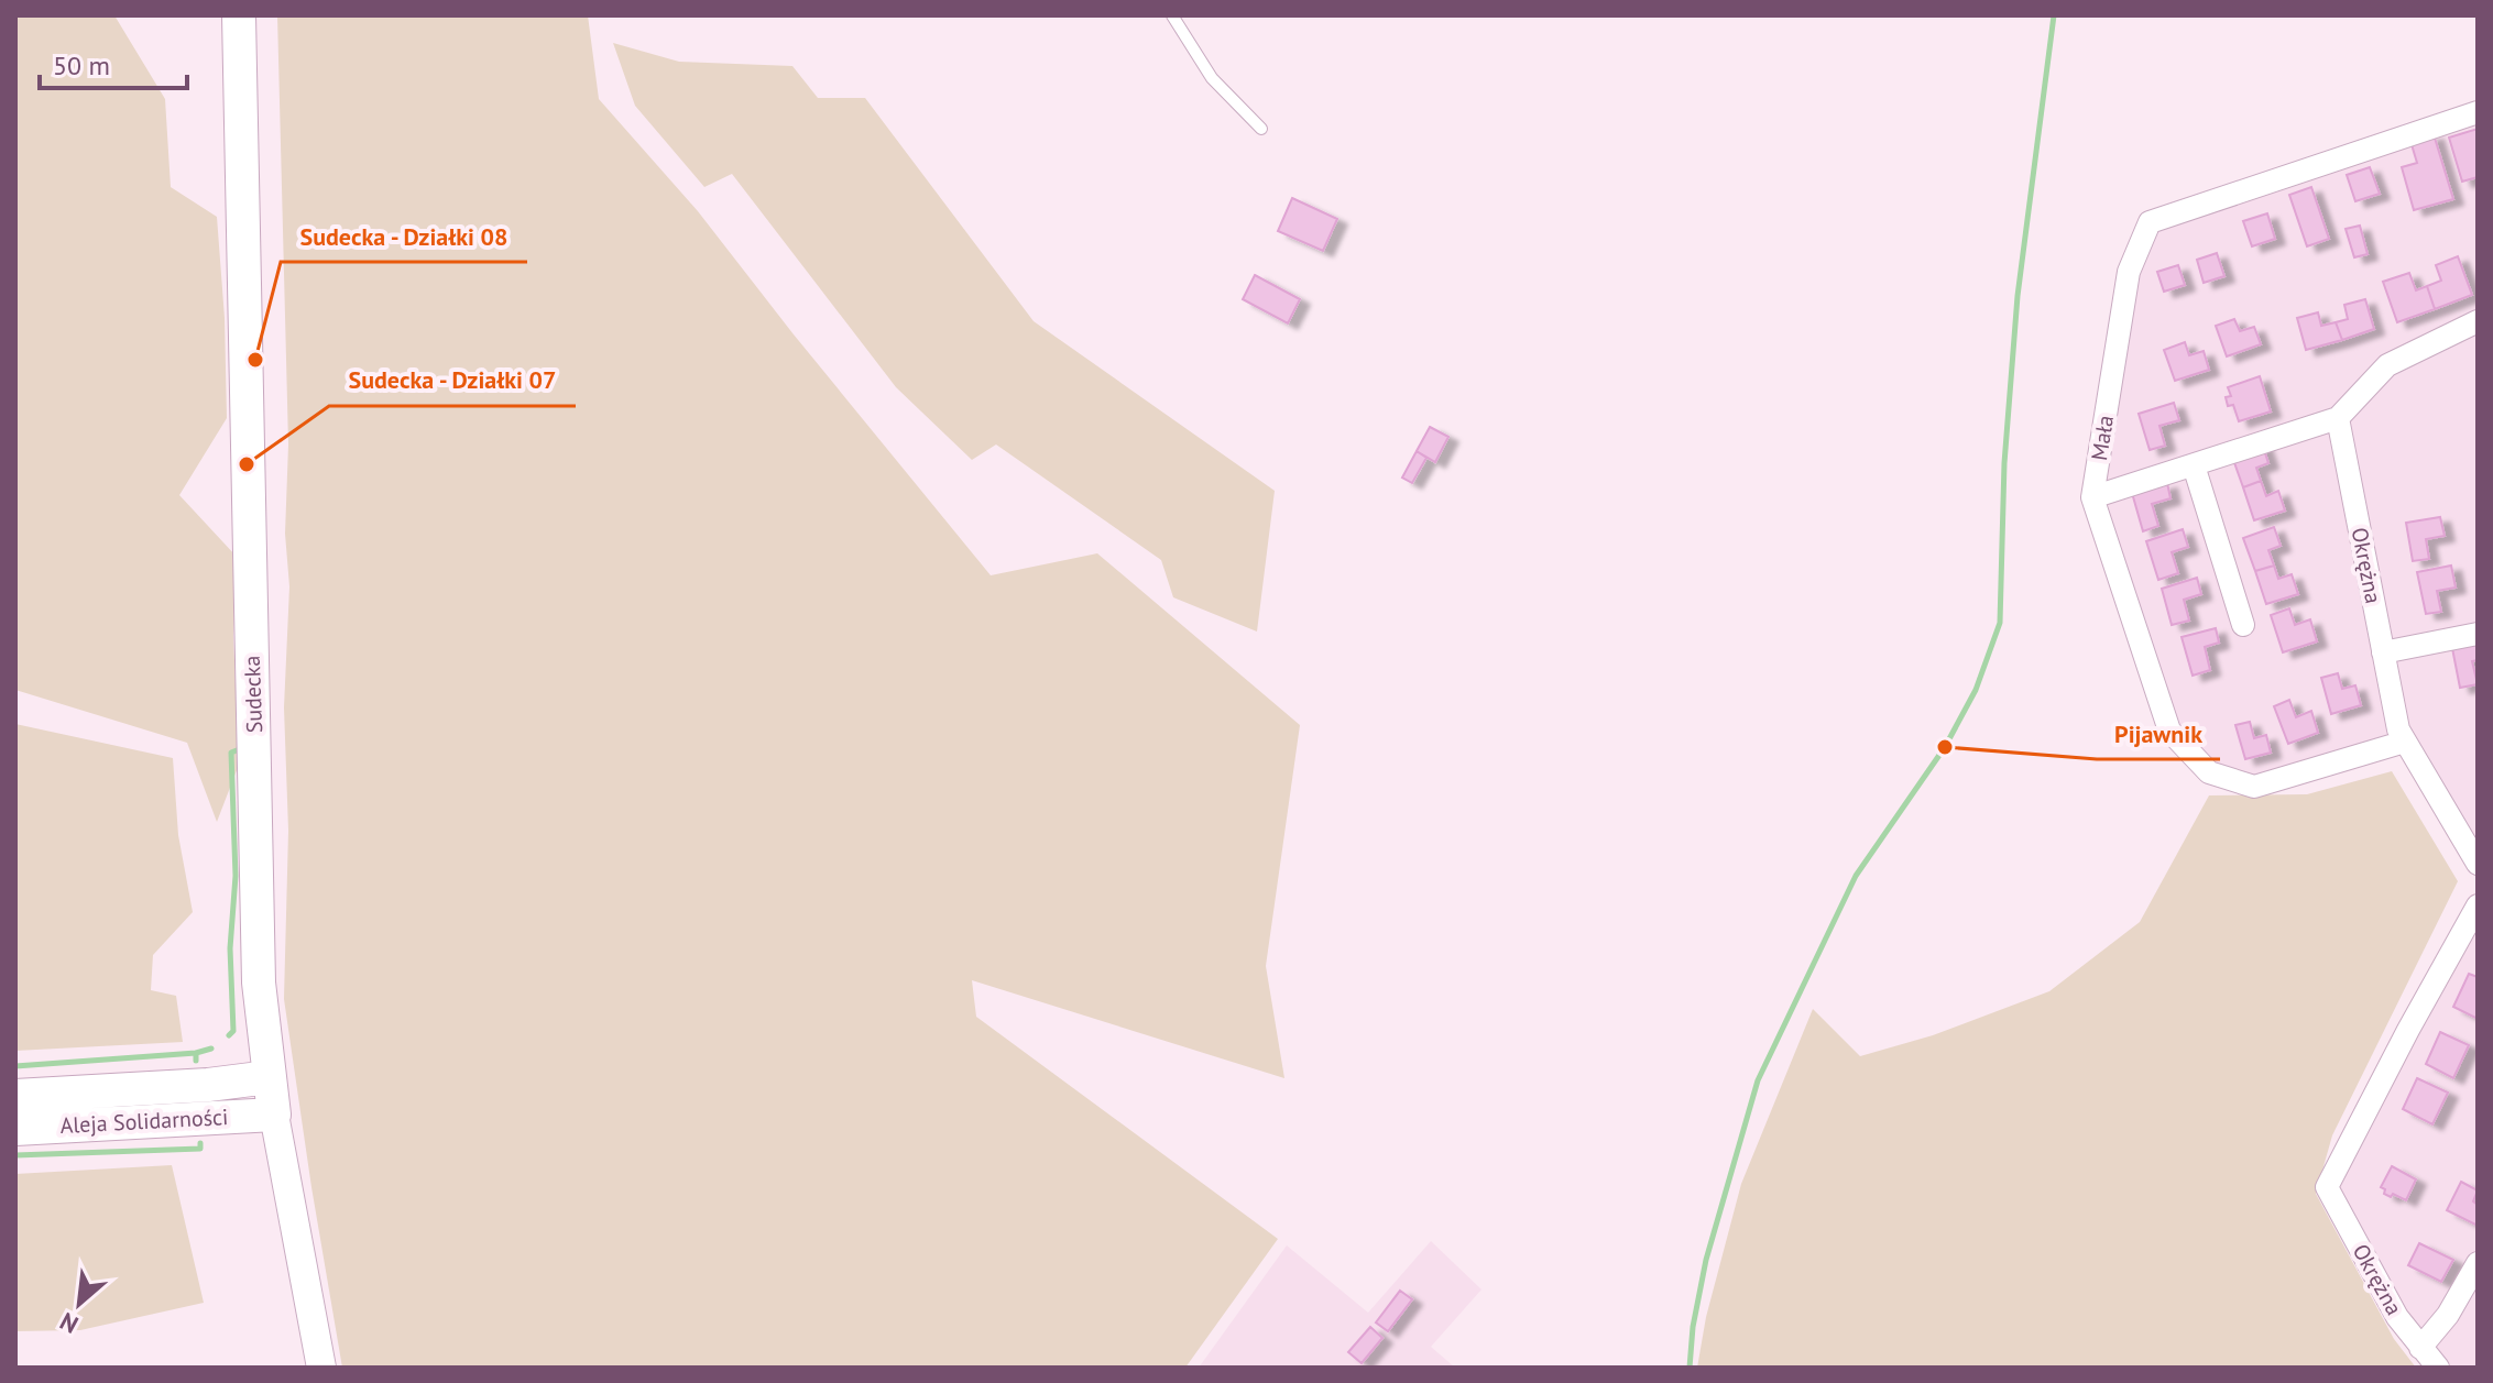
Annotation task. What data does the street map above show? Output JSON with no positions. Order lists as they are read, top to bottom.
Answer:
{
  "streets": {
    "main road": ["Sudecka", "Aleja Solidarności"],
    "street": ["Mała", "Okrężna"]
  },
  "crossings": [
    ["Mała", "Okrężna"],
    ["Sudecka", "Aleja Solidarności"]
  ],
  "places": ["Sudecka - Działki 08", "Sudecka - Działki 07", "Pijawnik"],
  "scale_bar": "50 m",
  "north": "bottom left"
}
